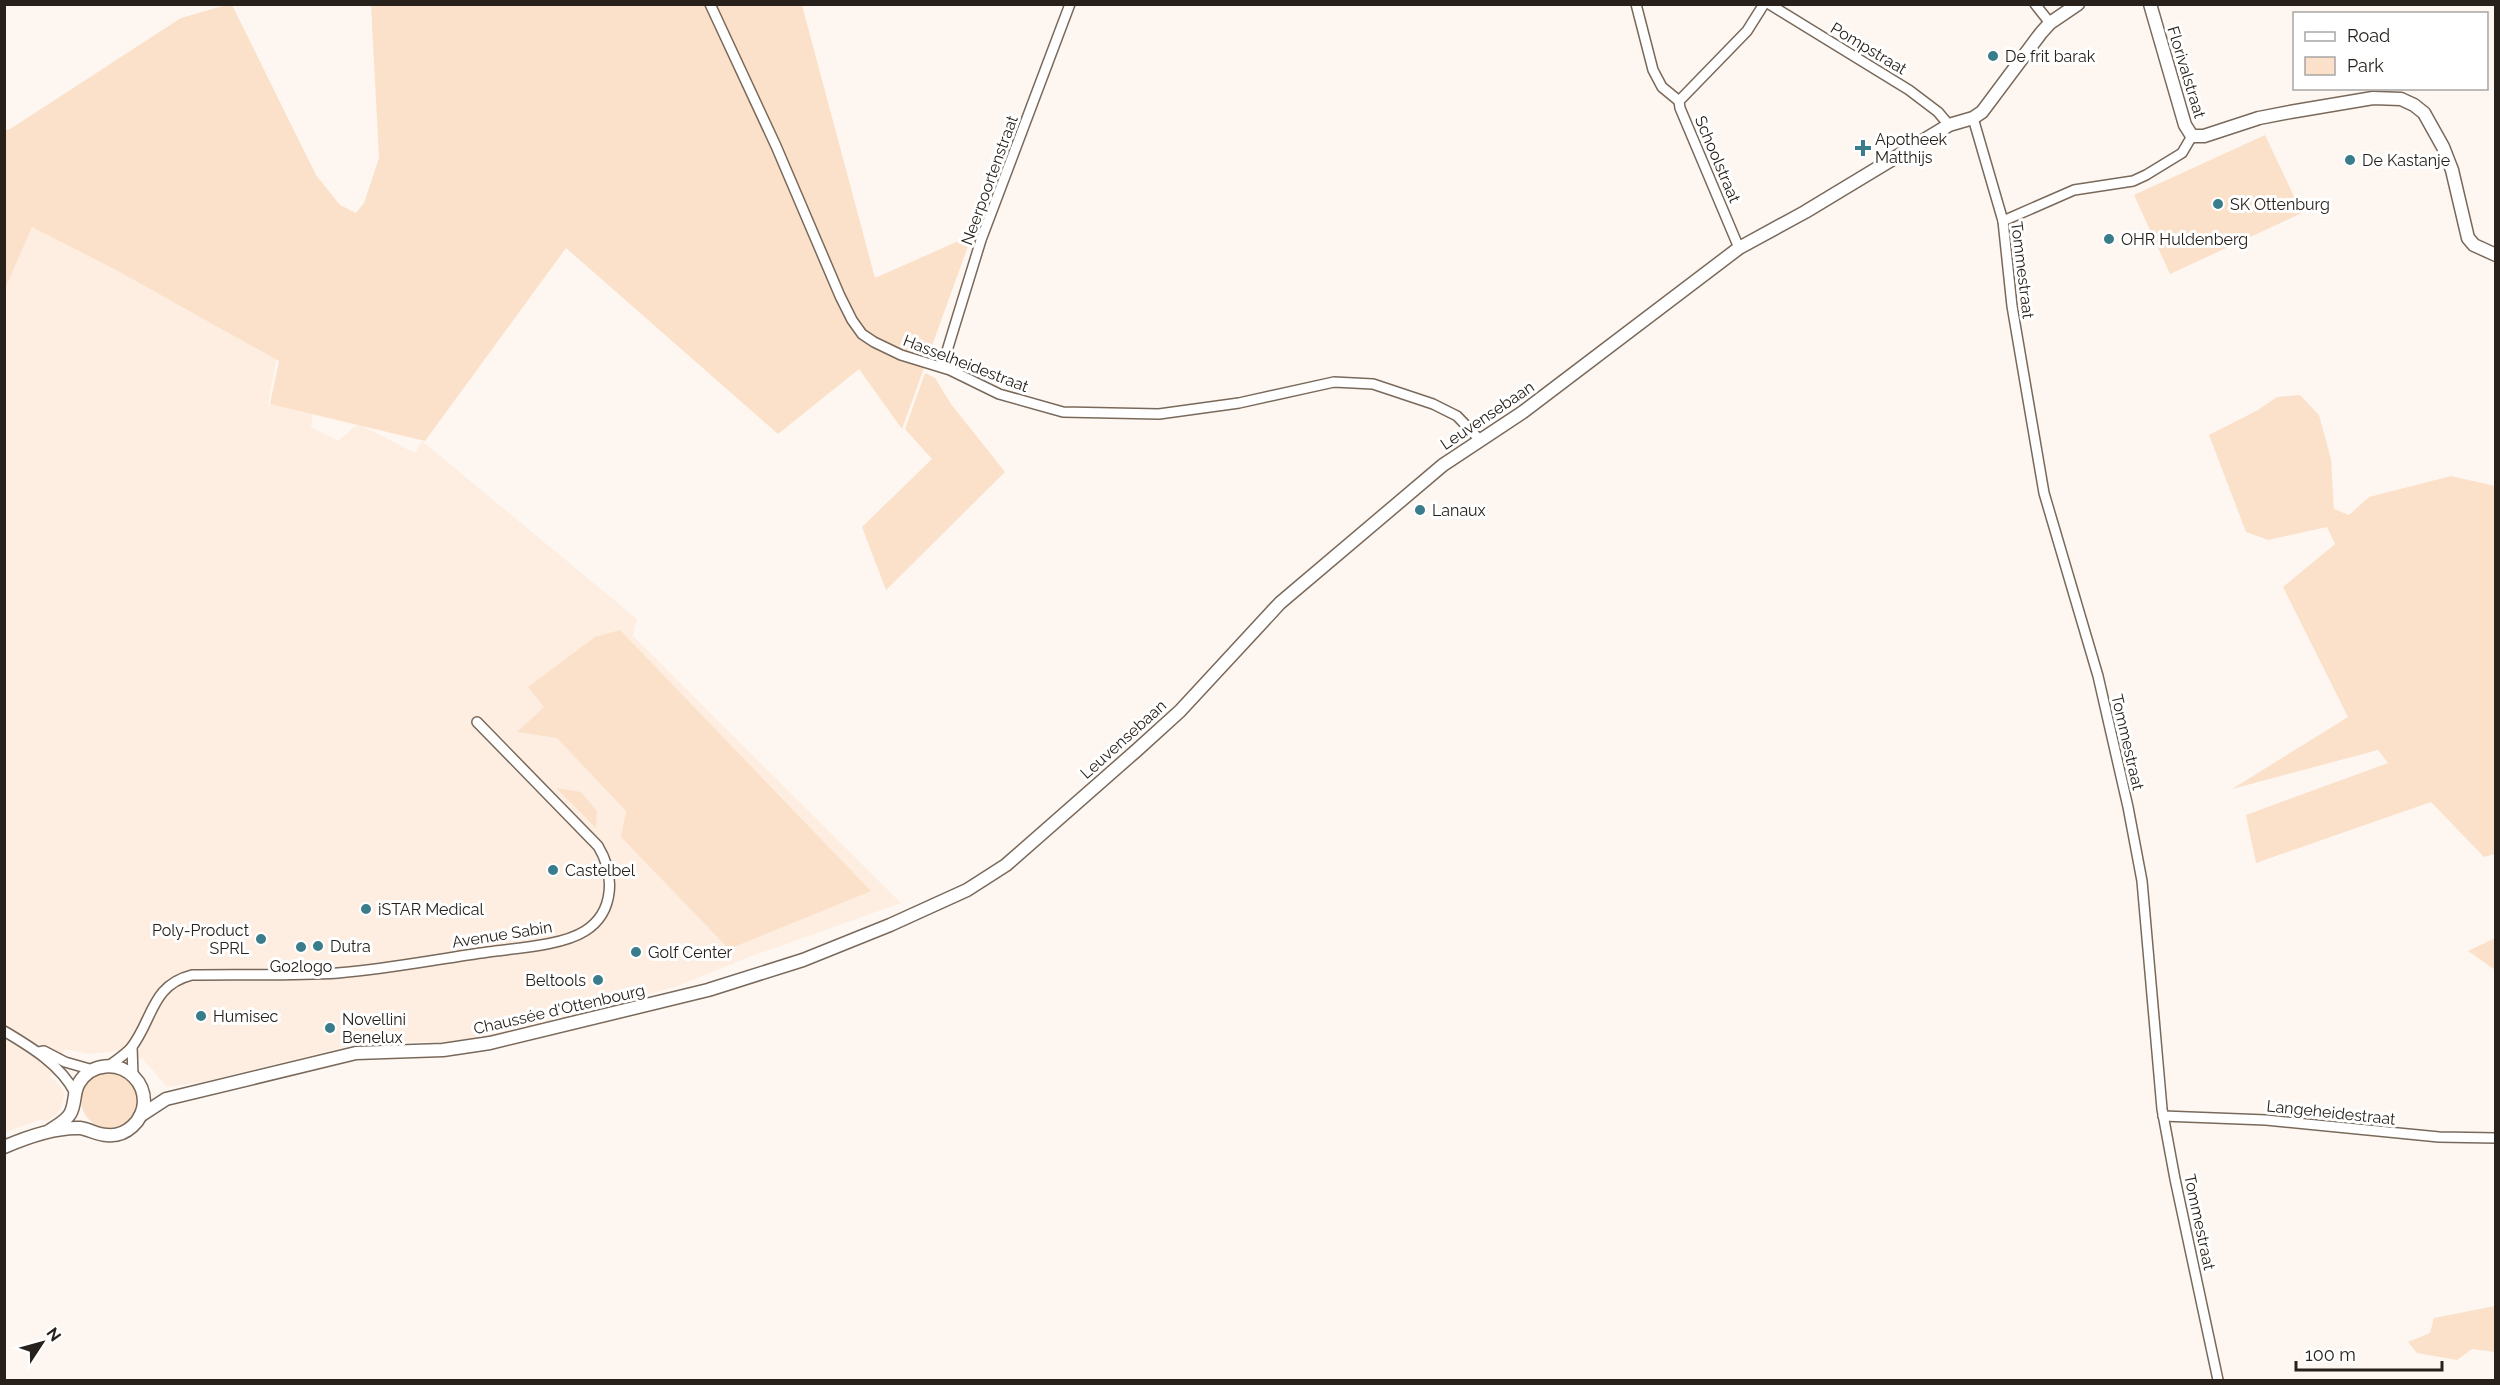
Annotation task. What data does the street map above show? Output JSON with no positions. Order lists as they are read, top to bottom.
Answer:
{
  "streets": {
    "street": [
      "Pompstraat",
      "Florivalstraat",
      "Schoolstraat",
      "Neerpoortenstraat",
      "Tommestraat",
      "Hasselheidestraat",
      "Leuvensebaan",
      "Avenue Sabin",
      "Chaussée d'Ottenbourg",
      "Langeheidestraat"
    ]
  },
  "crossings": [
    ["Pompstraat", "Leuvensebaan"],
    ["Schoolstraat", "Leuvensebaan"],
    ["Neerpoortenstraat", "Hasselheidestraat"],
    ["Tommestraat", "Leuvensebaan"],
    ["Tommestraat", "Langeheidestraat"],
    ["Hasselheidestraat", "Leuvensebaan"],
    ["Leuvensebaan", "Chaussée d'Ottenbourg"]
  ],
  "places": {
    "other": [
      "De frit barak",
      "De Kastanje",
      "SK Ottenburg",
      "OHR Huldenberg",
      "Lanaux",
      "Castelbel",
      "iSTAR Medical",
      "Poly-Product SPRL",
      "Dutra",
      "Go2logo",
      "Golf Center",
      "Beltools",
      "Humisec",
      "Novellini Benelux"
    ],
    "health": ["Apotheek Matthijs"]
  },
  "legend": ["Road", "Park"],
  "scale_bar": "100 m",
  "north": "top right"
}
